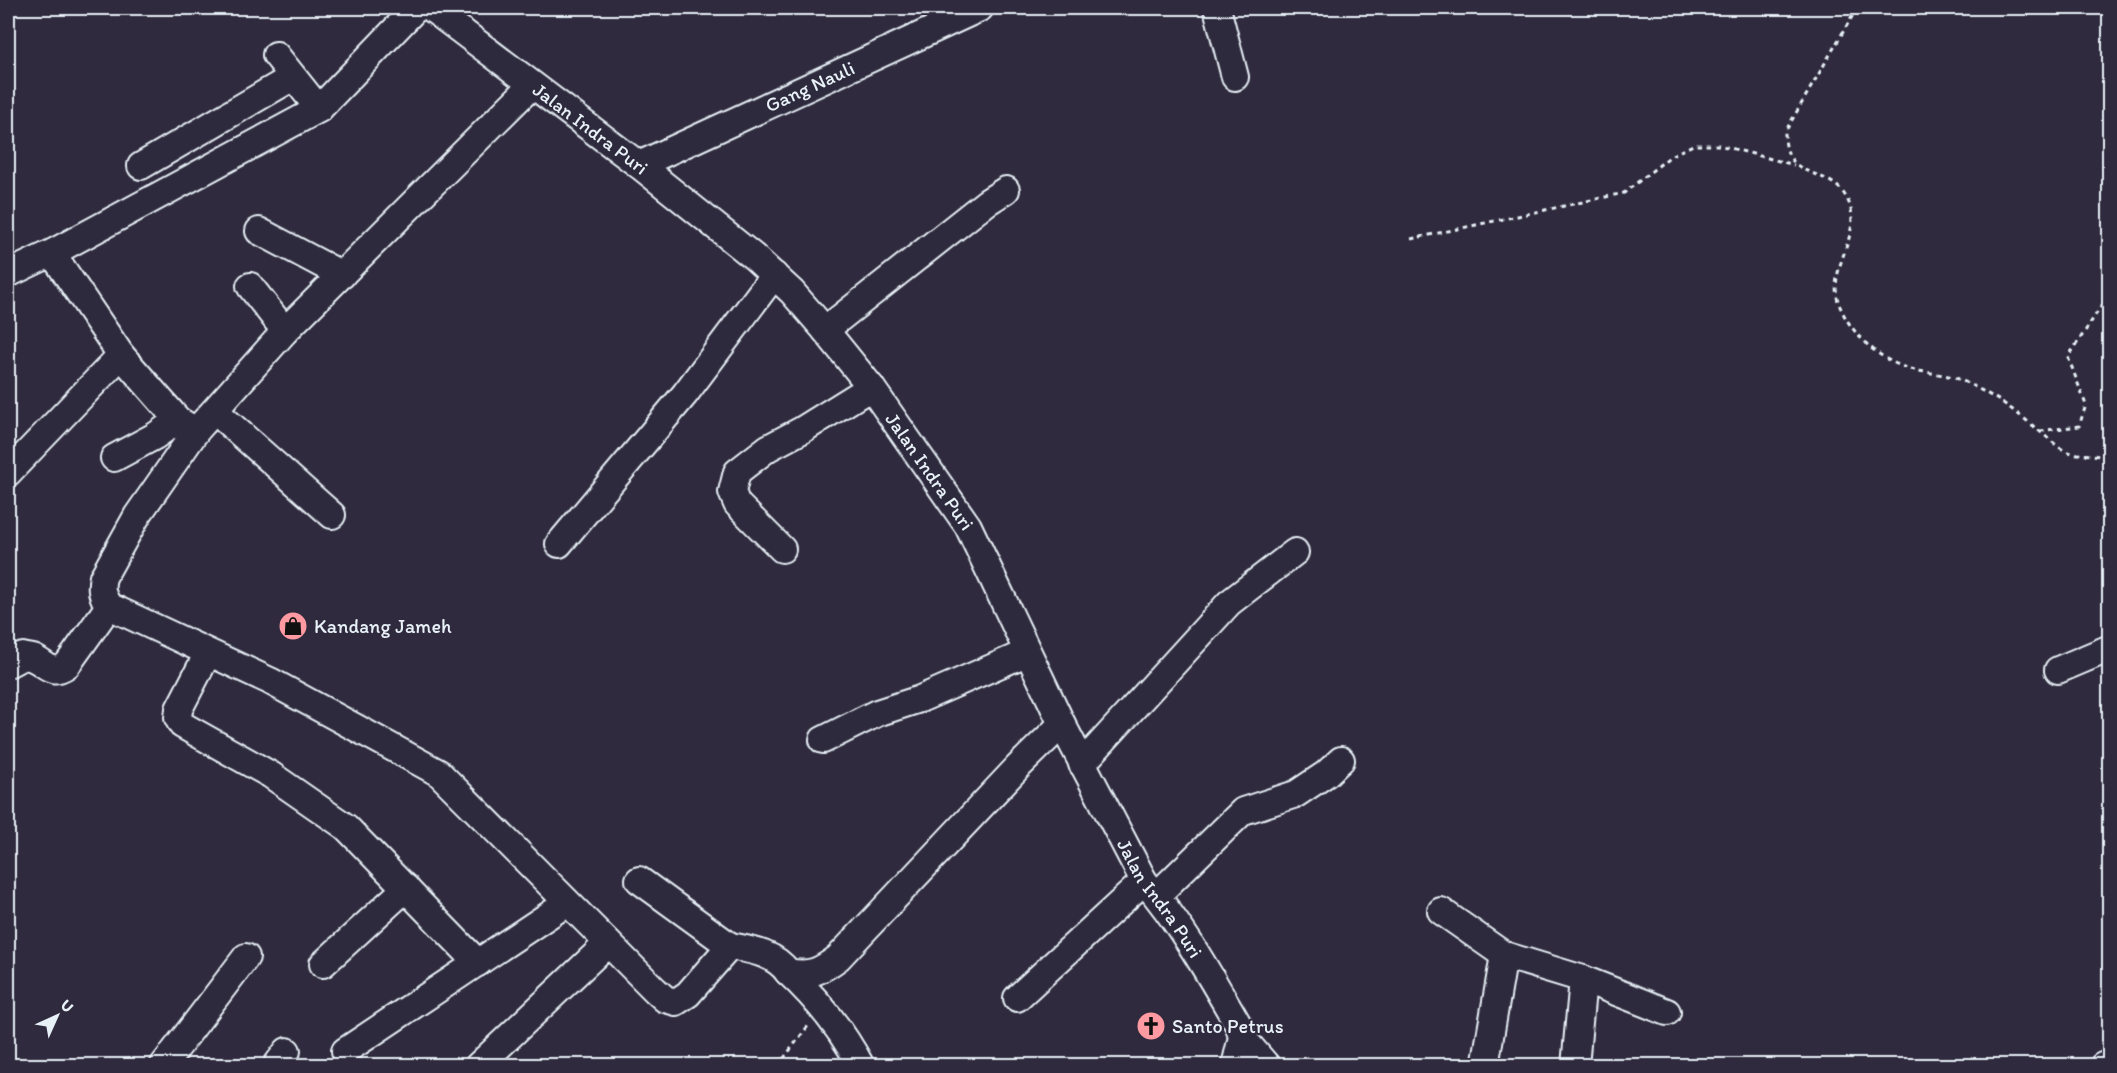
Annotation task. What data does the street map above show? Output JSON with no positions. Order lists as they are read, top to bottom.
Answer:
{
  "streets": {
    "street": ["Gang Nauli", "Jalan Indra Puri"]
  },
  "crossings": [
    ["Gang Nauli", "Jalan Indra Puri"]
  ],
  "places": {
    "shop": ["Kandang Jameh"],
    "church": ["Santo Petrus"]
  },
  "north": "top right"
}
